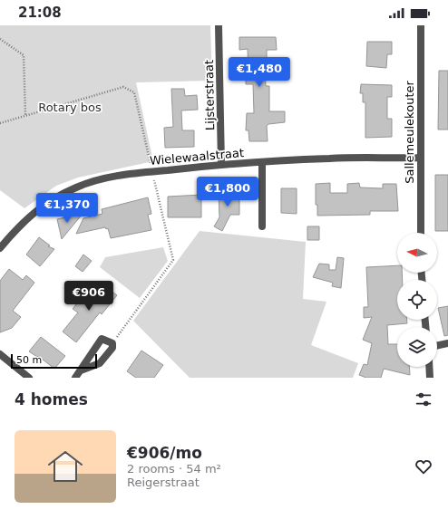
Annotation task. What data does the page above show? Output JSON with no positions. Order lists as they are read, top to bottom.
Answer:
{
  "streets": {
    "street": ["Lijsterstraat", "Sallemeulekouter", "Wielewaalstraat"]
  },
  "crossings": [
    ["Lijsterstraat", "Wielewaalstraat"],
    ["Sallemeulekouter", "Wielewaalstraat"]
  ],
  "parks": ["Rotary bos"],
  "scale_bar": "50 m",
  "north": "left",
  "page": {
    "status": "21:08",
    "price": [
      "€1,480",
      "€1,800",
      "€1,370",
      "€906"
    ],
    "scale": "50 m",
    "heading": "4 homes",
    "list": [
      {
        "name": "€906/mo",
        "note": "2 rooms · 54 m² · Reigerstraat"
      }
    ]
  }
}
